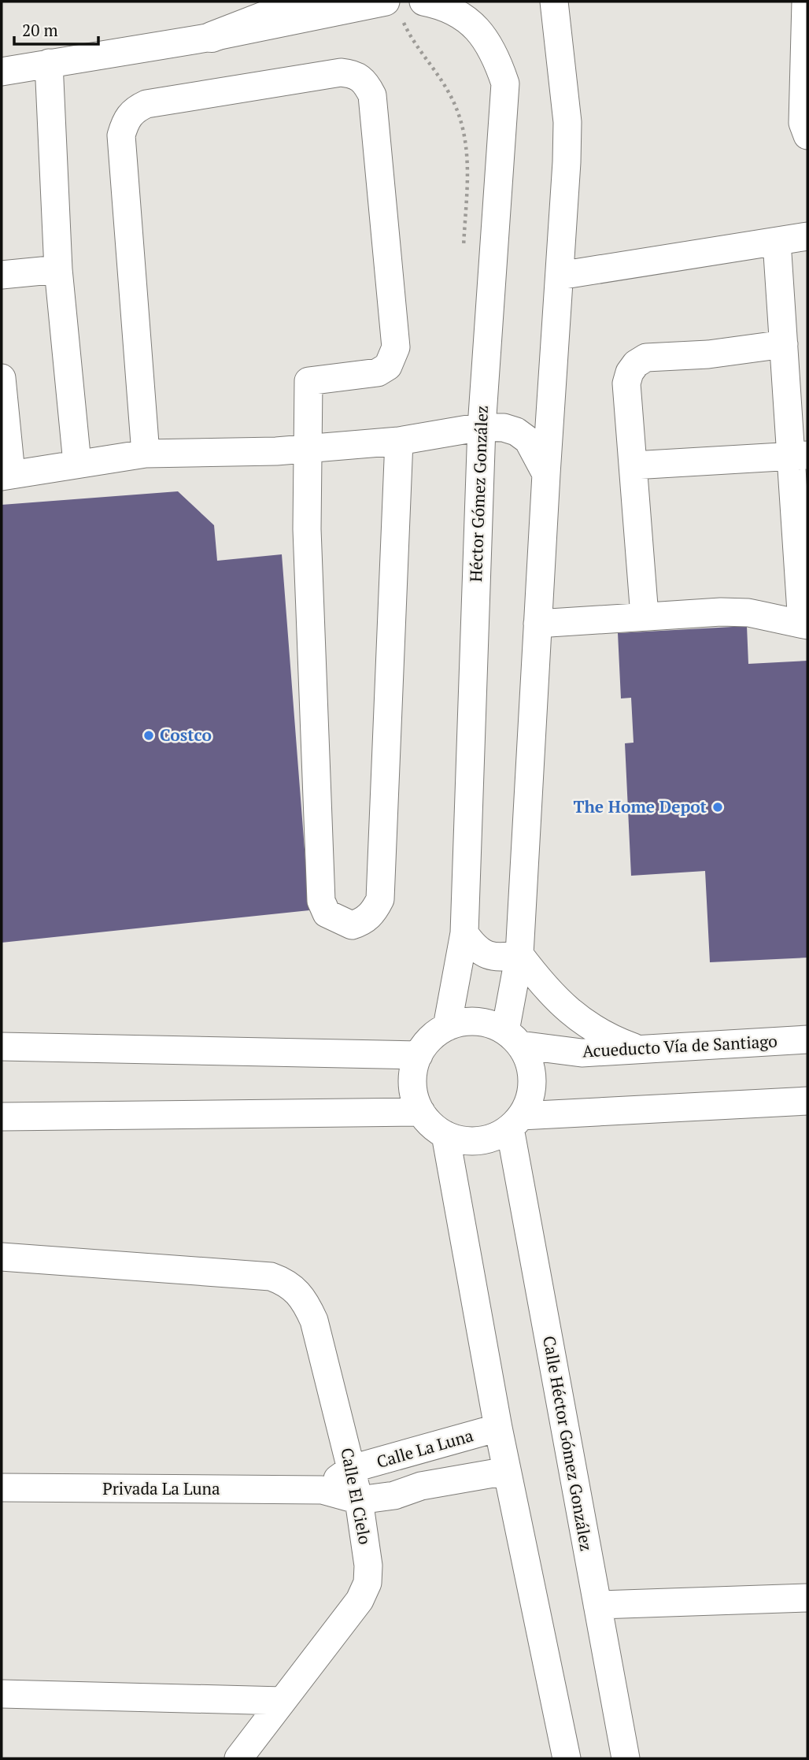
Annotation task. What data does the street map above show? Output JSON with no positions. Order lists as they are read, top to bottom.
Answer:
{
  "streets": {
    "street": [
      "Héctor Gómez González",
      "Acueducto Vía de Santiago",
      "Calle Héctor Gómez González",
      "Calle La Luna",
      "Privada La Luna",
      "Calle El Cielo"
    ]
  },
  "crossings": [
    ["Héctor Gómez González", "Acueducto Vía de Santiago"],
    ["Héctor Gómez González", "Calle Héctor Gómez González"],
    ["Acueducto Vía de Santiago", "Calle Héctor Gómez González"],
    ["Calle La Luna", "Privada La Luna"],
    ["Calle La Luna", "Calle El Cielo"],
    ["Privada La Luna", "Calle El Cielo"]
  ],
  "places": ["Costco", "The Home Depot"],
  "scale_bar": "20 m"
}
